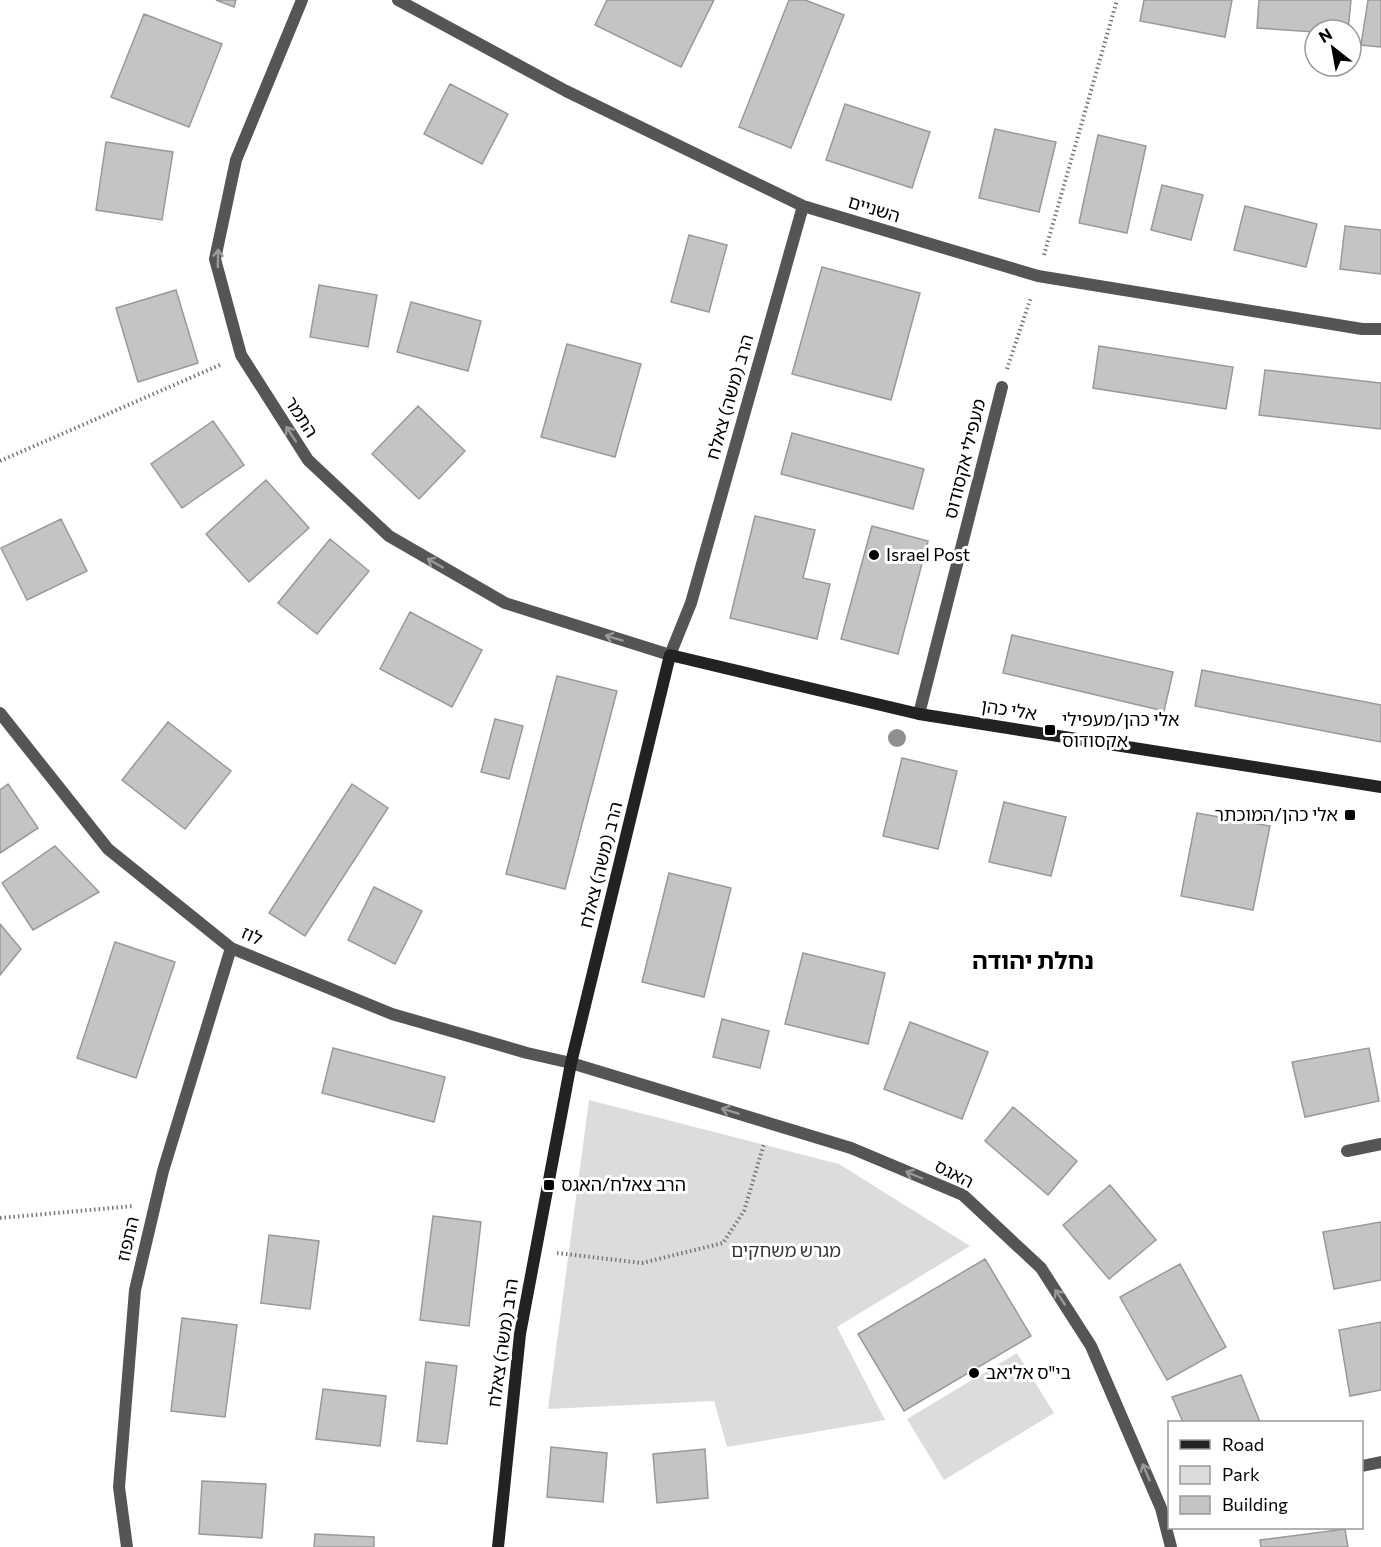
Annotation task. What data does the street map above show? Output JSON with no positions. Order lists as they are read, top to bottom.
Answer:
{
  "streets": {
    "street": [
      "השניים",
      "הרב (משה) צאלח",
      "התמר",
      "מעפילי אקסודוס",
      "אלי כהן",
      "לוז",
      "האגס",
      "התפוז"
    ]
  },
  "crossings": [
    ["השניים", "הרב (משה) צאלח"],
    ["הרב (משה) צאלח", "התמר"],
    ["הרב (משה) צאלח", "אלי כהן"],
    ["הרב (משה) צאלח", "לוז"],
    ["הרב (משה) צאלח", "האגס"],
    ["התמר", "אלי כהן"],
    ["מעפילי אקסודוס", "אלי כהן"],
    ["לוז", "האגס"],
    ["לוז", "התפוז"]
  ],
  "one_way": ["התמר", "האגס"],
  "districts": ["נחלת יהודה"],
  "parks": ["מגרש משחקים"],
  "places": {
    "other": ["Israel Post", "בי\"ס אליאב"],
    "transit": ["אלי כהן/מעפילי אקסודוס", "אלי כהן/המוכתר", "הרב צאלח/האגס"]
  },
  "legend": ["Road", "Park", "Building"],
  "north": "top left"
}
